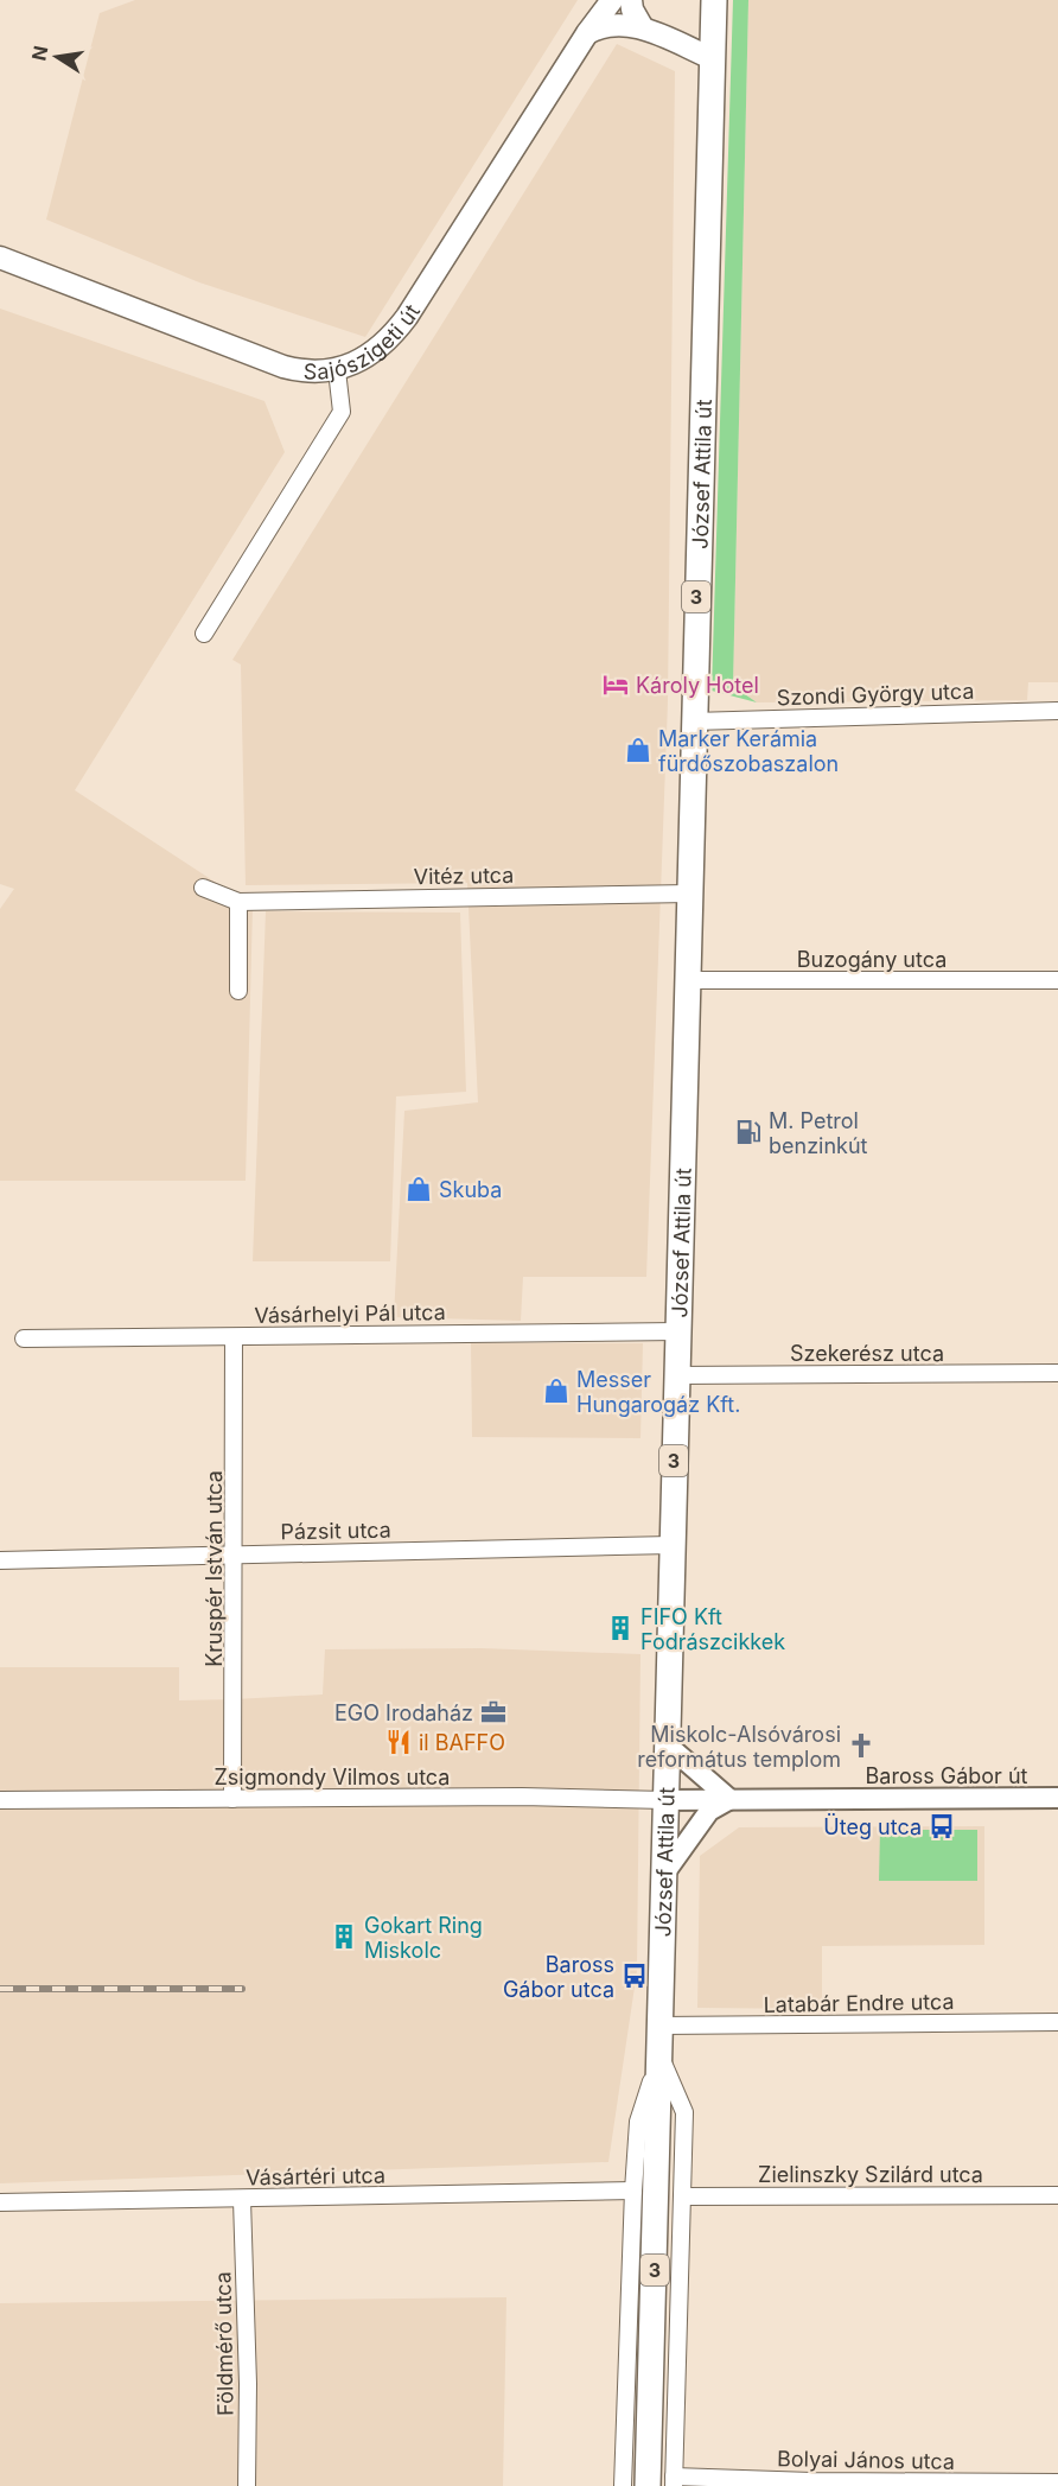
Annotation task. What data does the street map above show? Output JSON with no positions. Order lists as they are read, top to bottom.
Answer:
{
  "streets": {
    "main road": ["Sajószigeti út", "József Attila út", "3"],
    "street": [
      "Szondi György utca",
      "Vitéz utca",
      "Buzogány utca",
      "Vásárhelyi Pál utca",
      "Szekerész utca",
      "Pázsit utca",
      "Kruspér István utca",
      "Baross Gábor út",
      "Zsigmondy Vilmos utca",
      "Latabár Endre utca",
      "Zielinszky Szilárd utca",
      "Vásártéri utca",
      "Földmérő utca",
      "Bolyai János utca"
    ]
  },
  "crossings": [
    ["József Attila út", "Szondi György utca"],
    ["József Attila út", "Vitéz utca"],
    ["József Attila út", "Buzogány utca"],
    ["József Attila út", "Vásárhelyi Pál utca"],
    ["József Attila út", "Szekerész utca"],
    ["József Attila út", "Pázsit utca"],
    ["József Attila út", "Baross Gábor út"],
    ["József Attila út", "Zsigmondy Vilmos utca"],
    ["József Attila út", "Latabár Endre utca"],
    ["Vásárhelyi Pál utca", "Kruspér István utca"],
    ["Pázsit utca", "Kruspér István utca"],
    ["Kruspér István utca", "Zsigmondy Vilmos utca"],
    ["Baross Gábor út", "Zsigmondy Vilmos utca"],
    ["Vásártéri utca", "Földmérő utca"]
  ],
  "places": {
    "hotel": ["Károly Hotel"],
    "shop": ["Marker Kerámia fürdőszobaszalon", "Skuba", "Messer Hungarogáz Kft."],
    "fuel station": ["M. Petrol benzinkút"],
    "building": ["FIFO Kft Fodrászcikkek", "Gokart Ring Miskolc"],
    "office": ["EGO Irodaház"],
    "restaurant": ["il BAFFO"],
    "church": ["Miskolc-Alsóvárosi református templom"],
    "bus stop": ["Üteg utca", "Baross Gábor utca"]
  },
  "north": "left"
}
